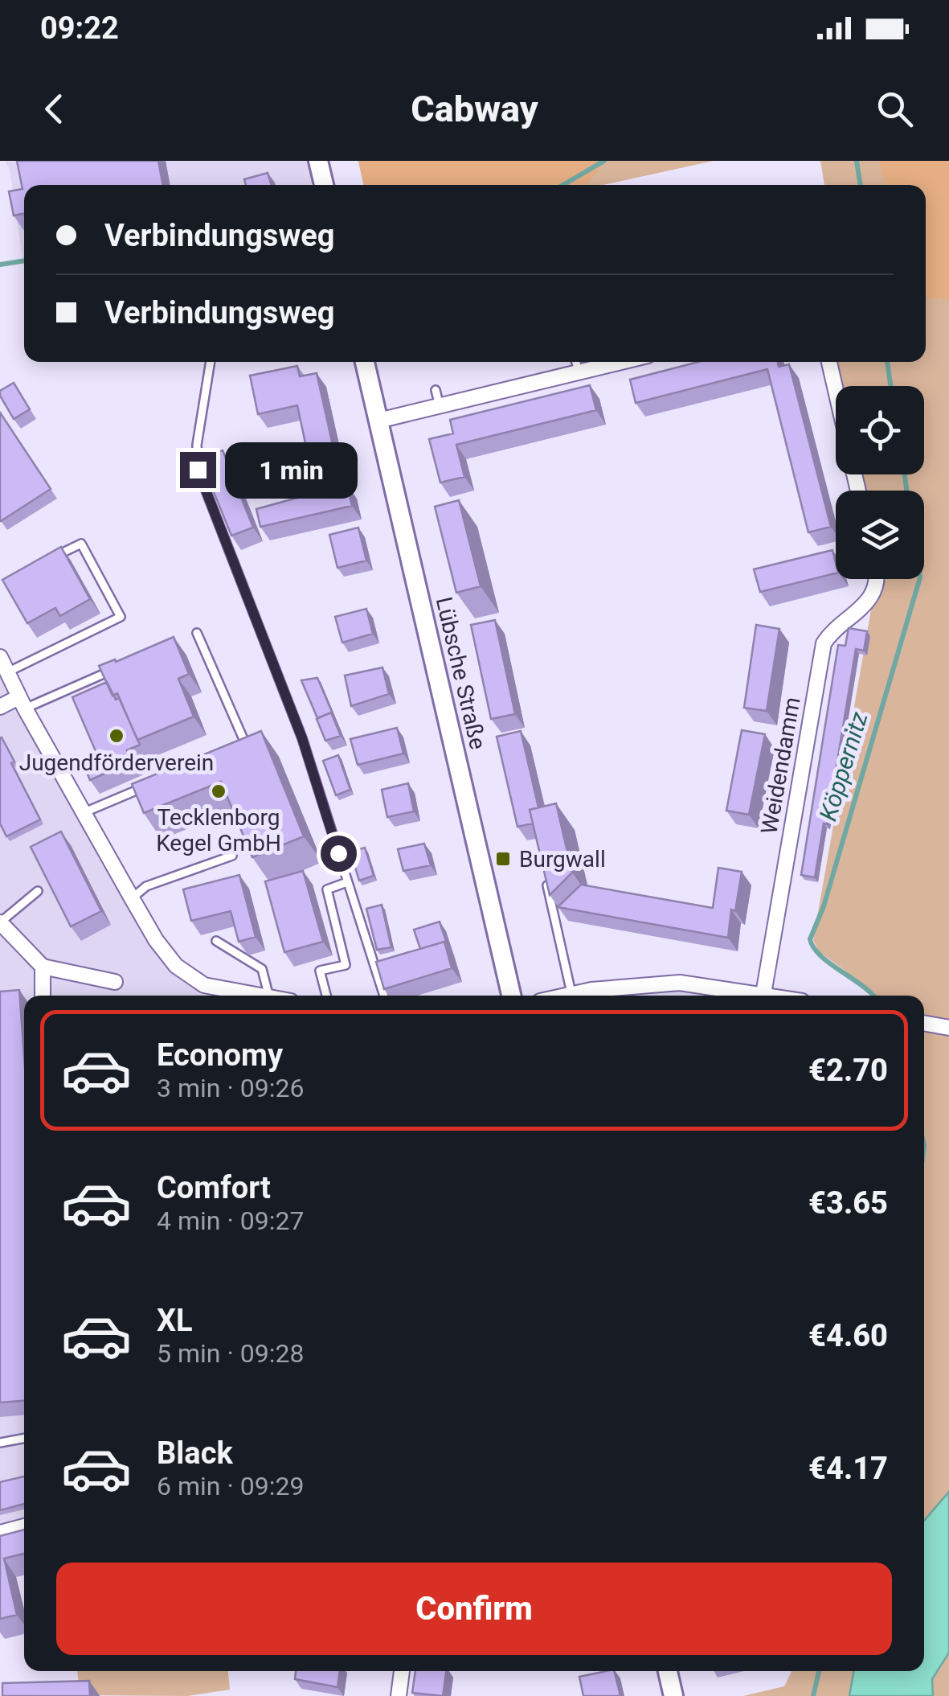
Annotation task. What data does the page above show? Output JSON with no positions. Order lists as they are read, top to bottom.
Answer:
{
  "streets": {
    "street": ["Lübsche Straße", "Weidendamm"]
  },
  "water": ["Köppernitz"],
  "places": {
    "other": ["Jugendförderverein", "Tecklenborg Kegel GmbH"],
    "transit": ["Burgwall"]
  },
  "page": {
    "status": "09:22",
    "header": "Cabway",
    "banner": ["Verbindungsweg", "Verbindungsweg"],
    "bubble": "1 min",
    "list": [
      {
        "name": "Economy",
        "note": "3 min · 09:26",
        "value": "€2.70"
      },
      {
        "name": "Comfort",
        "note": "4 min · 09:27",
        "value": "€3.65"
      },
      {
        "name": "XL",
        "note": "5 min · 09:28",
        "value": "€4.60"
      },
      {
        "name": "Black",
        "note": "6 min · 09:29",
        "value": "€4.17"
      }
    ],
    "buttons": "Confirm"
  }
}
